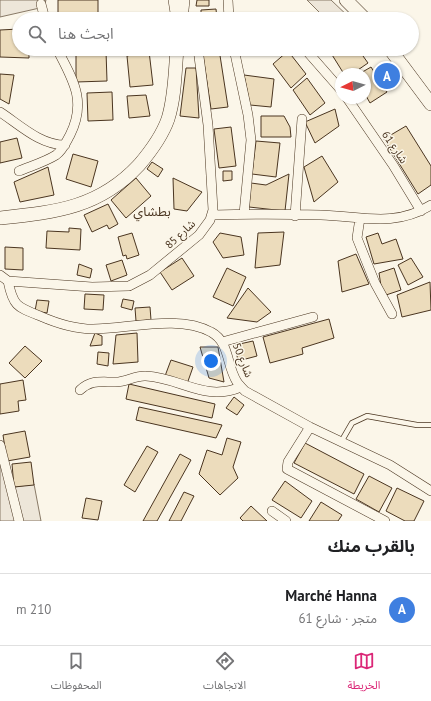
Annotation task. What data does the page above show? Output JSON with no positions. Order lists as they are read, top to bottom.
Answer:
{
  "streets": {
    "street": ["شارع 61", "شارع 85", "شارع 50"]
  },
  "crossings": [
    ["شارع 85", "شارع 50"]
  ],
  "districts": ["بطشاي"],
  "north": "left",
  "page": {
    "search": "ابحث هنا",
    "pins": "A",
    "heading": "بالقرب منك",
    "list": [
      {
        "mark": "A",
        "name": "Marché Hanna",
        "note": "متجر · شارع 61",
        "value": "210 m"
      }
    ],
    "nav": ["الخريطة", "الاتجاهات", "المحفوظات"]
  }
}
